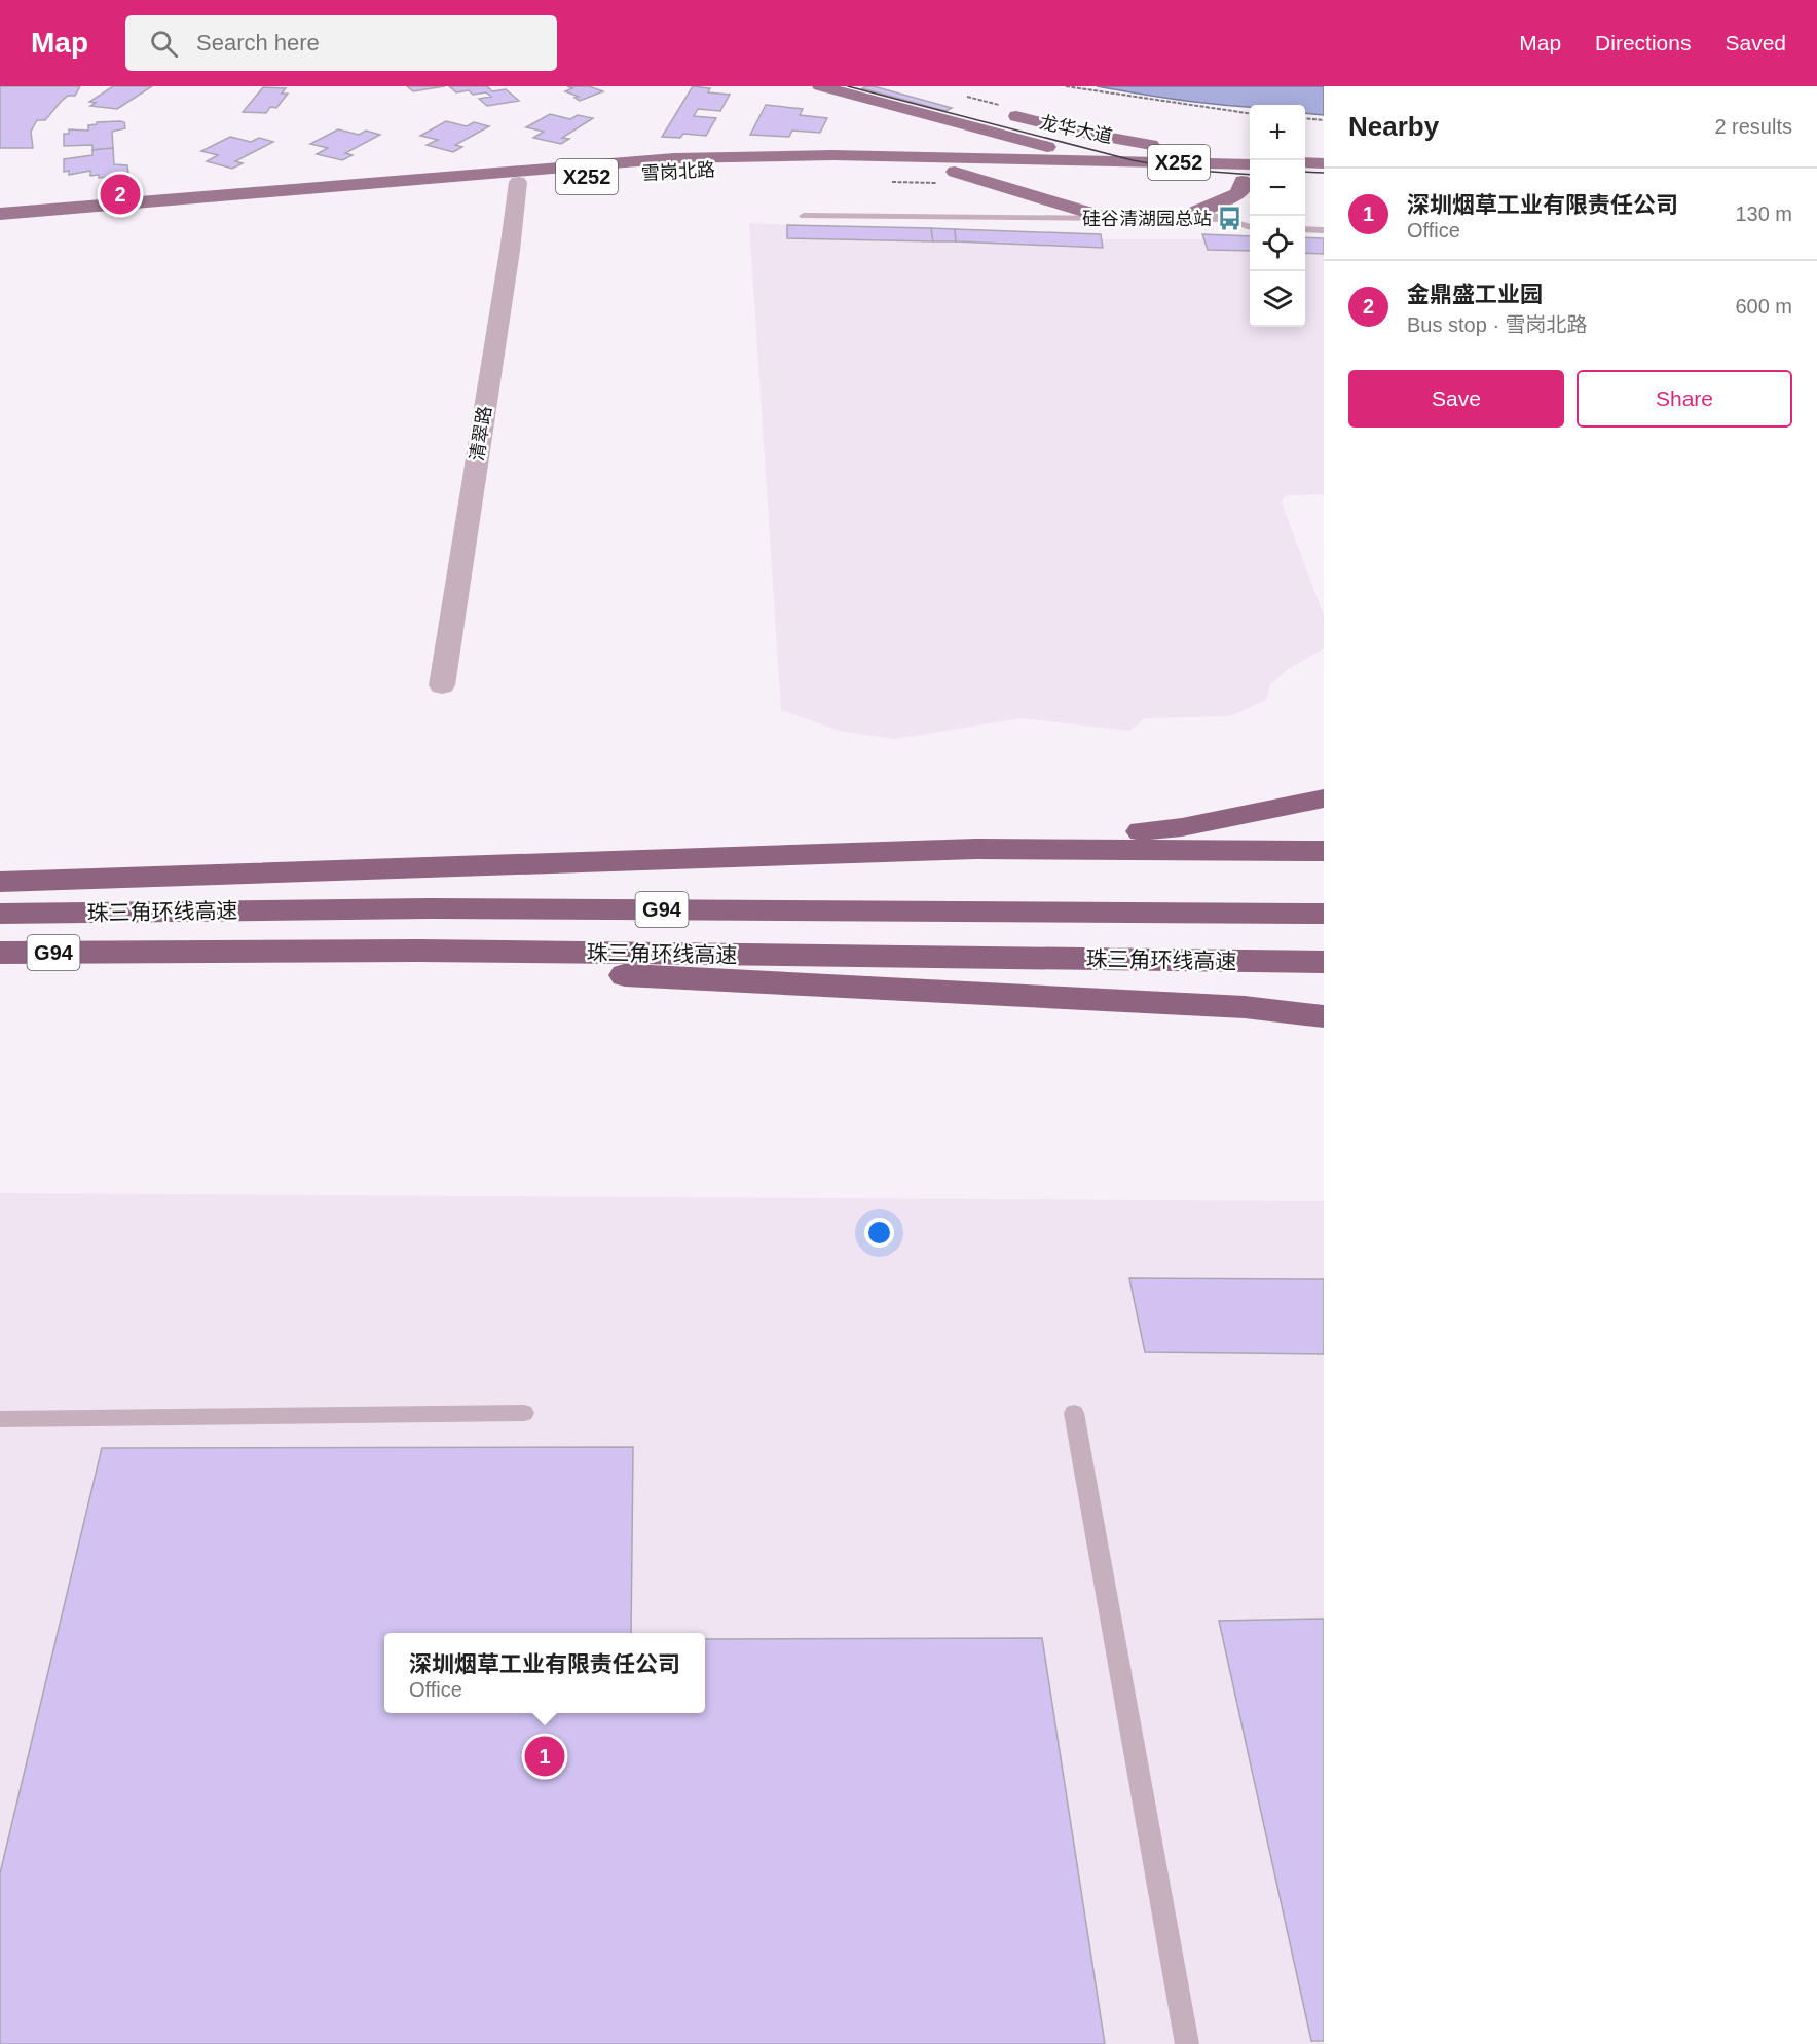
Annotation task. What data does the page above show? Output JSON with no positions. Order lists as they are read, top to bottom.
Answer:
{
  "streets": {
    "highway": ["G94", "珠三角环线高速"],
    "main road": ["龙华大道", "X252", "雪岗北路"],
    "street": ["清翠路"]
  },
  "crossings": [
    ["龙华大道", "雪岗北路"],
    ["雪岗北路", "清翠路"]
  ],
  "places": {
    "bus stop": ["硅谷清湖园总站"]
  },
  "page": {
    "header": "Map",
    "search": "Search here",
    "nav": ["Map", "Directions", "Saved"],
    "heading": ["Nearby", "2 results"],
    "map_buttons": ["+", "−"],
    "list": [
      {
        "mark": "1",
        "name": "深圳烟草工业有限责任公司",
        "note": "Office",
        "value": "130 m"
      },
      {
        "mark": "2",
        "name": "金鼎盛工业园",
        "note": "Bus stop · 雪岗北路",
        "value": "600 m"
      }
    ],
    "pins": ["2", "1"],
    "buttons": ["Save", "Share"],
    "popup": ["深圳烟草工业有限责任公司", "Office"]
  }
}
